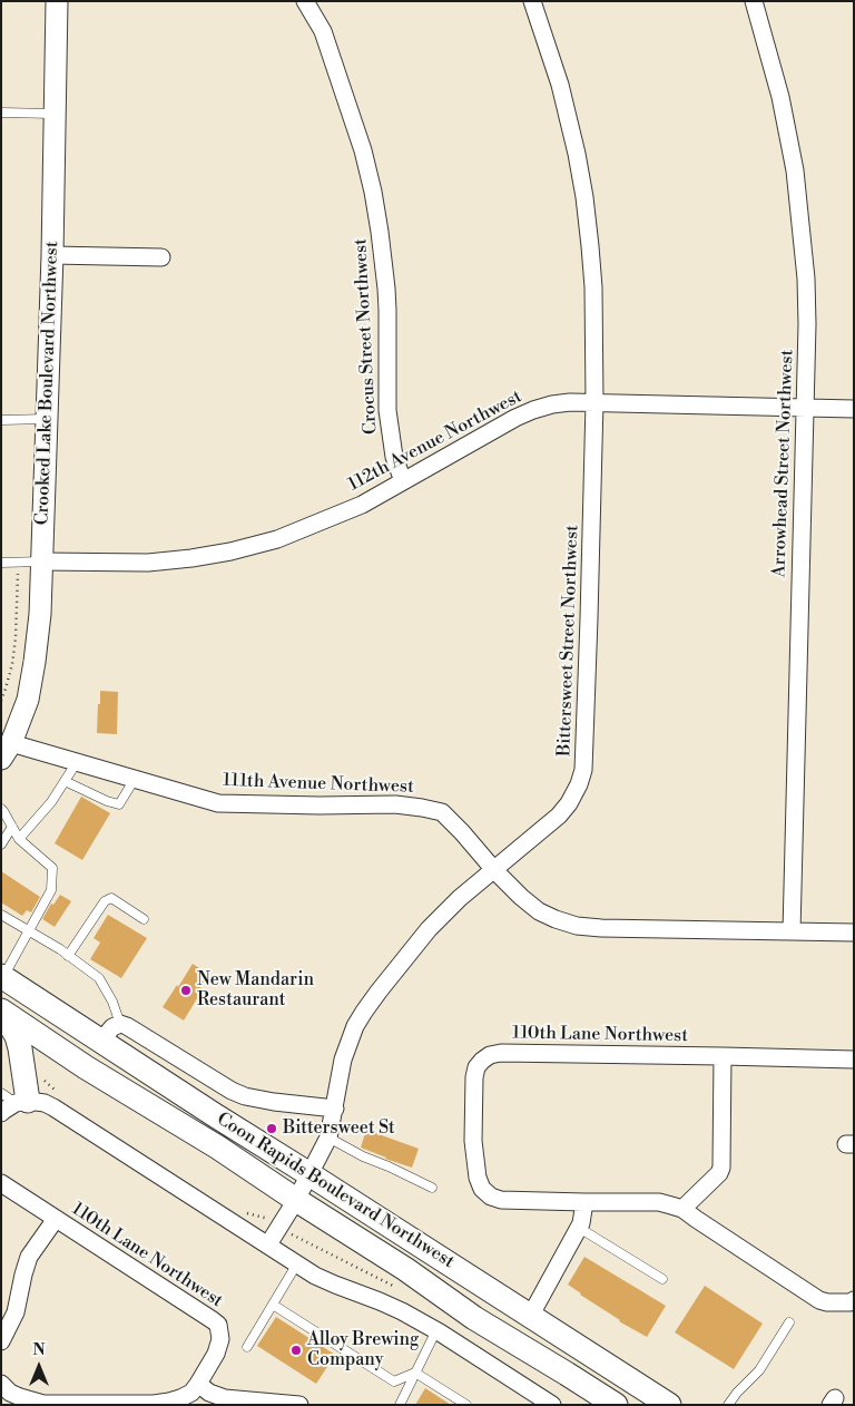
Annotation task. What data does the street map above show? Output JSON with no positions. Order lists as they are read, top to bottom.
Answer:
{
  "streets": {
    "main road": ["Coon Rapids Boulevard Northwest"],
    "street": [
      "Crocus Street Northwest",
      "Crooked Lake Boulevard Northwest",
      "112th Avenue Northwest",
      "Arrowhead Street Northwest",
      "Bittersweet Street Northwest",
      "111th Avenue Northwest",
      "110th Lane Northwest"
    ]
  },
  "crossings": [
    ["Crocus Street Northwest", "112th Avenue Northwest"],
    ["Crooked Lake Boulevard Northwest", "112th Avenue Northwest"],
    ["Crooked Lake Boulevard Northwest", "111th Avenue Northwest"],
    ["112th Avenue Northwest", "Arrowhead Street Northwest"],
    ["112th Avenue Northwest", "Bittersweet Street Northwest"],
    ["Arrowhead Street Northwest", "111th Avenue Northwest"],
    ["Bittersweet Street Northwest", "111th Avenue Northwest"],
    ["Bittersweet Street Northwest", "Coon Rapids Boulevard Northwest"]
  ],
  "places": ["New Mandarin Restaurant", "Bittersweet St", "Alloy Brewing Company"],
  "north": "top"
}
